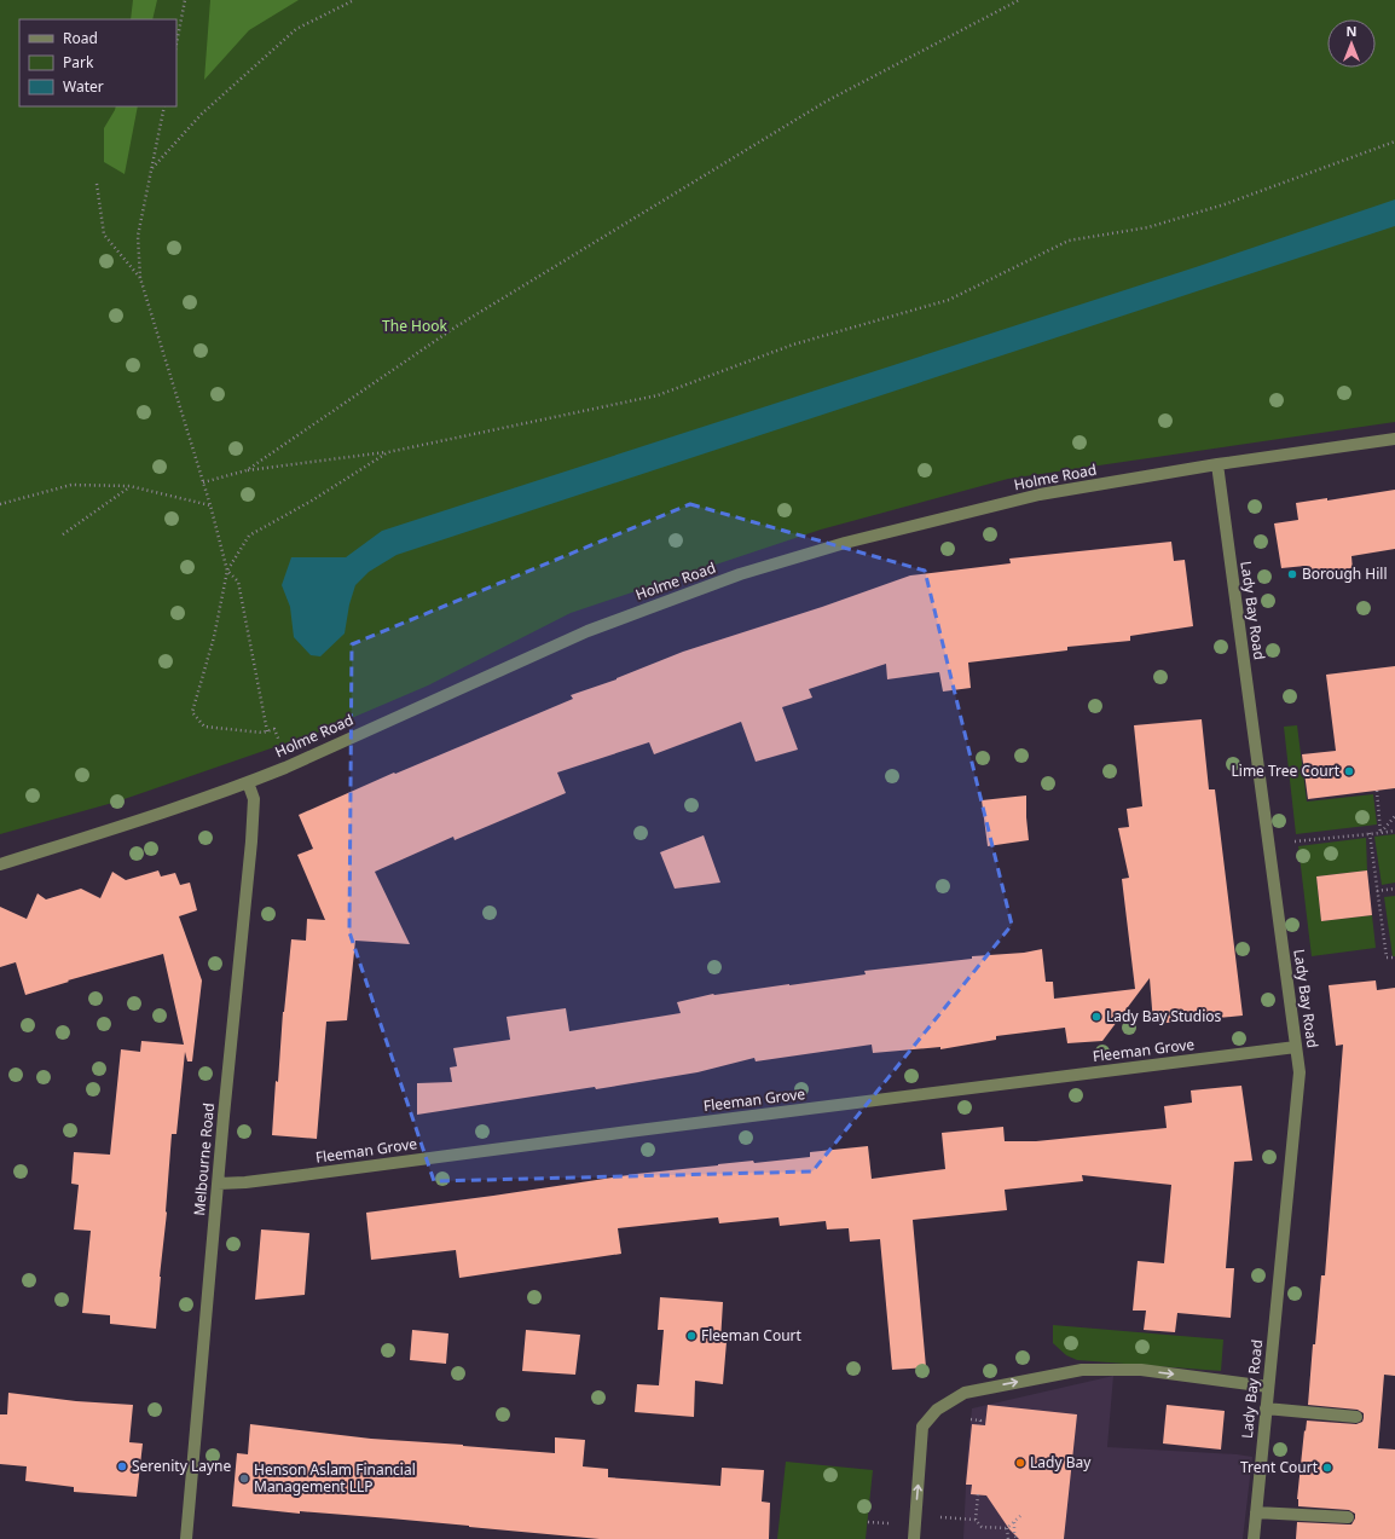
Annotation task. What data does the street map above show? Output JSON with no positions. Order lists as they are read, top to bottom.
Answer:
{
  "streets": {
    "street": [
      "Holme Road",
      "Lady Bay Road",
      "Fleeman Grove",
      "Melbourne Road"
    ]
  },
  "crossings": [
    ["Holme Road", "Lady Bay Road"],
    ["Holme Road", "Melbourne Road"],
    ["Lady Bay Road", "Fleeman Grove"],
    ["Fleeman Grove", "Melbourne Road"]
  ],
  "parks": ["The Hook"],
  "places": [
    "Borough Hill",
    "Lime Tree Court",
    "Lady Bay Studios",
    "Fleeman Court",
    "Lady Bay",
    "Serenity Layne",
    "Trent Court",
    "Henson Aslam Financial Management LLP"
  ],
  "legend": ["Road", "Park", "Water"],
  "north": "top"
}
